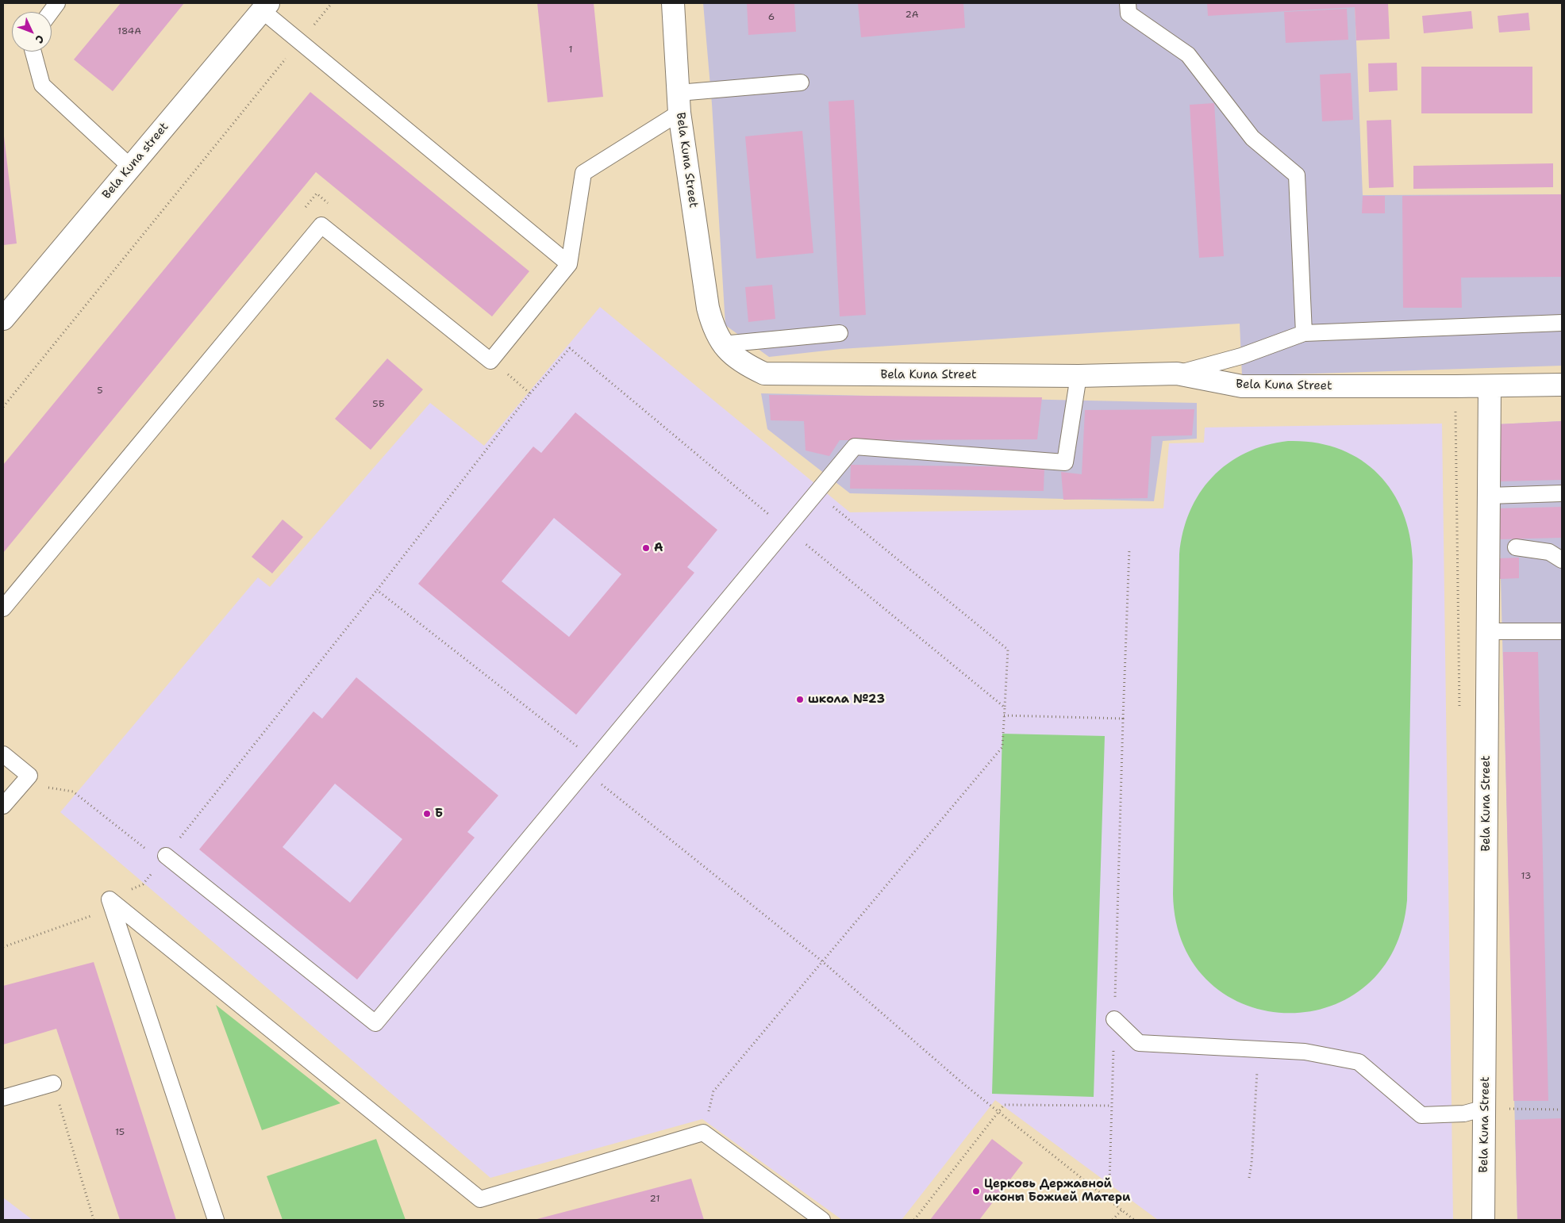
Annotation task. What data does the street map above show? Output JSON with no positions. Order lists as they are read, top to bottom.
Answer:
{
  "streets": {
    "street": ["Bela Kuna Street", "Bela Kuna street"]
  },
  "places": [
    "А",
    "школа №23",
    "Б",
    "Церковь Державной иконы Божией Матери"
  ],
  "house_numbers": [
    "2А",
    "6",
    "184А",
    "1",
    "5",
    "5Б",
    "13",
    "15",
    "21"
  ],
  "north": "bottom right"
}
